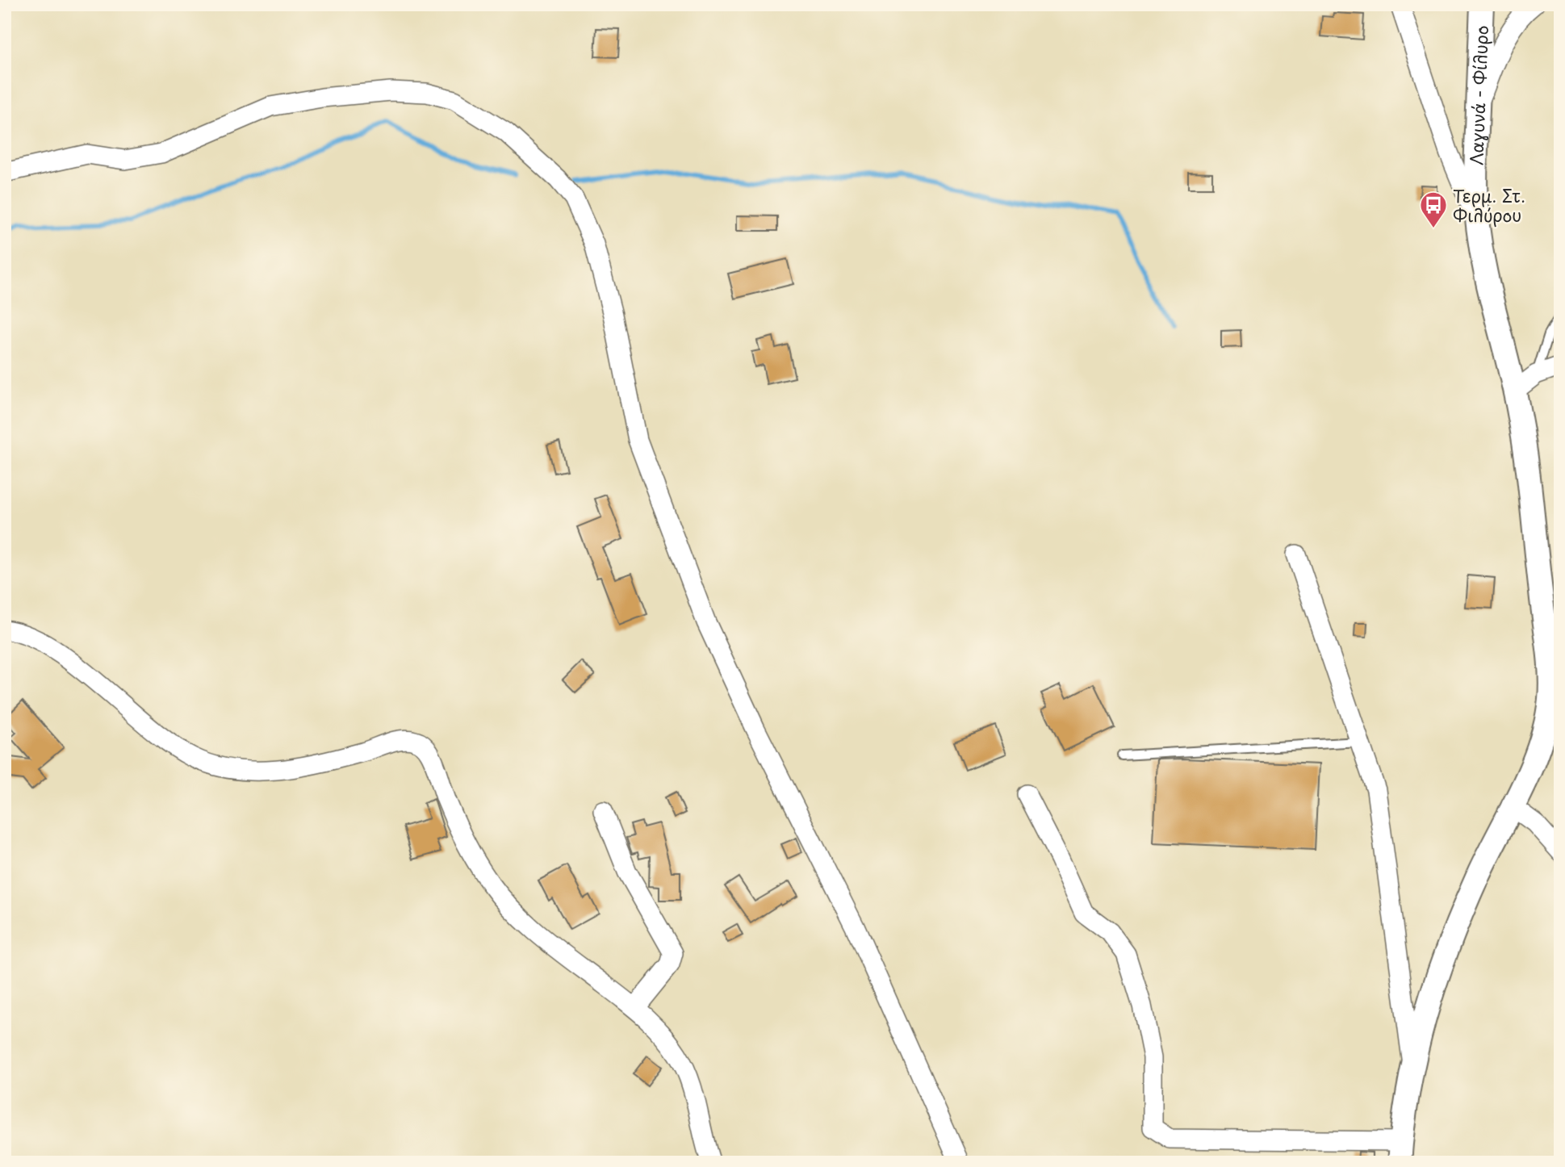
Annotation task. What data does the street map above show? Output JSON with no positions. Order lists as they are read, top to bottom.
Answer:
{
  "streets": {
    "street": ["Λαγυνά - Φίλυρο"]
  },
  "places": {
    "bus stop": ["Τερμ. Στ. Φιλύρου"]
  }
}
